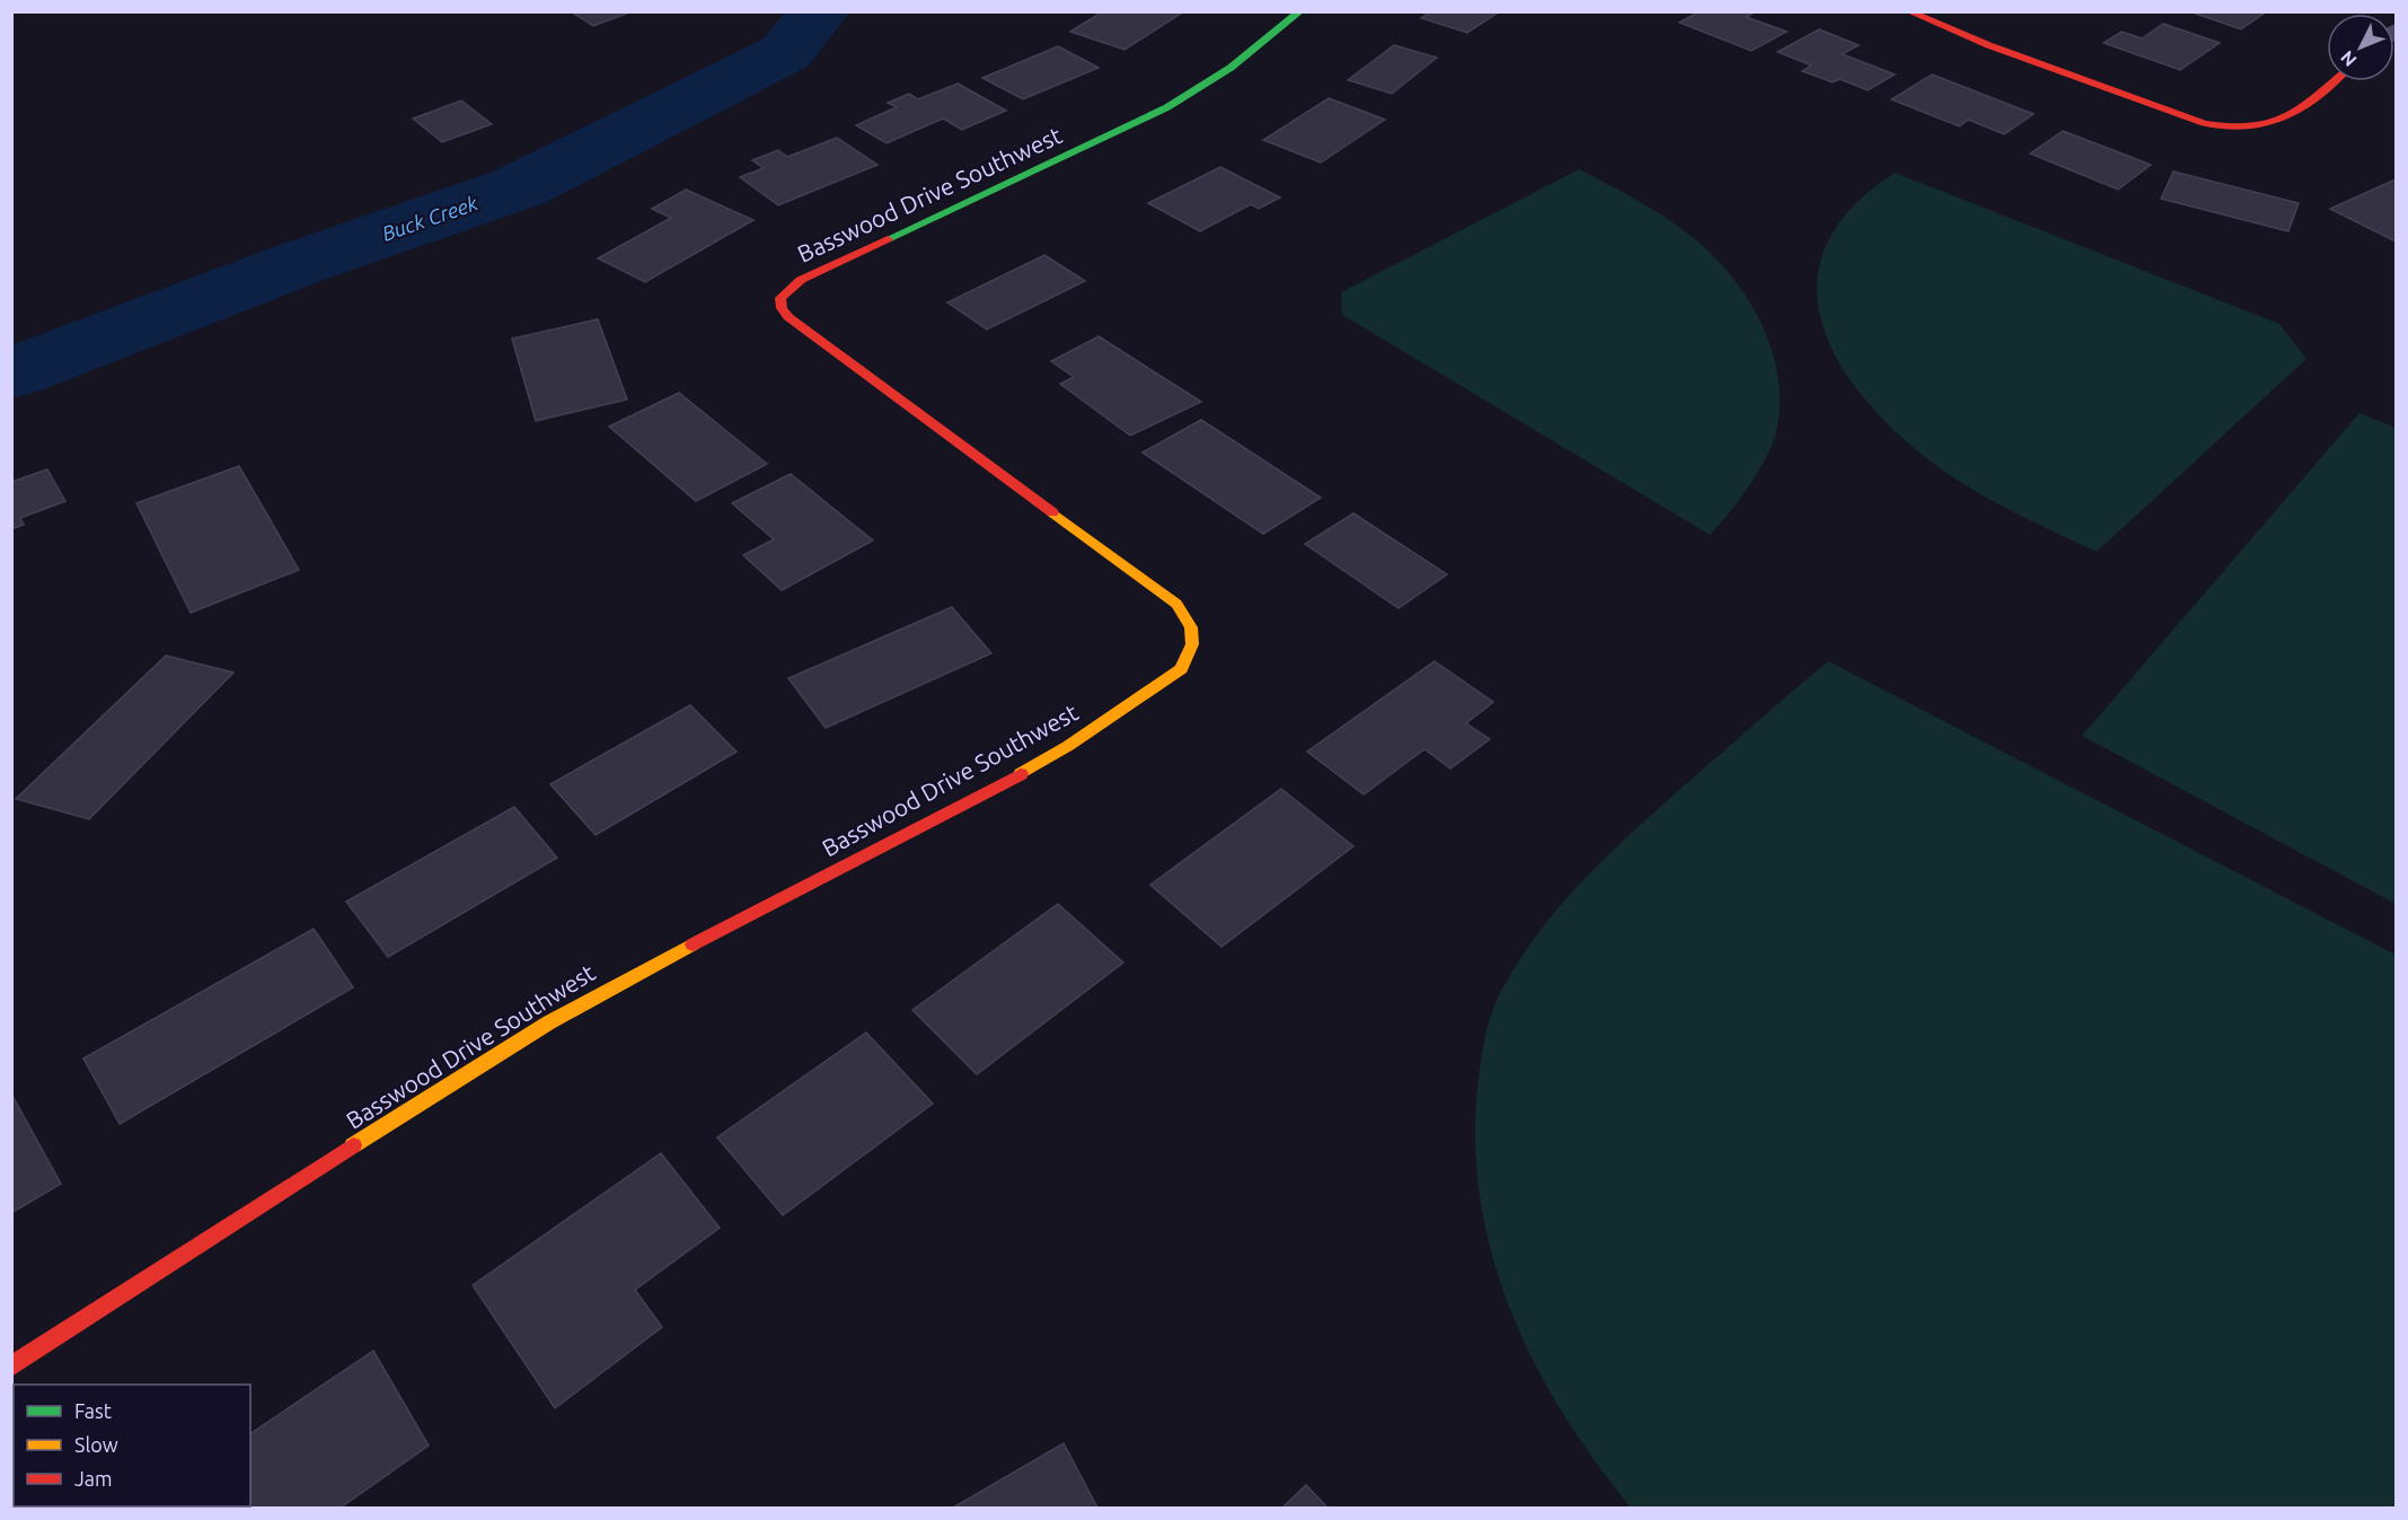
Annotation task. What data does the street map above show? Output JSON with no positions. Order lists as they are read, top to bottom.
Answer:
{
  "streets": {
    "street": ["Basswood Drive Southwest"]
  },
  "water": ["Buck Creek"],
  "legend": ["Fast", "Slow", "Jam"],
  "north": "bottom left"
}
